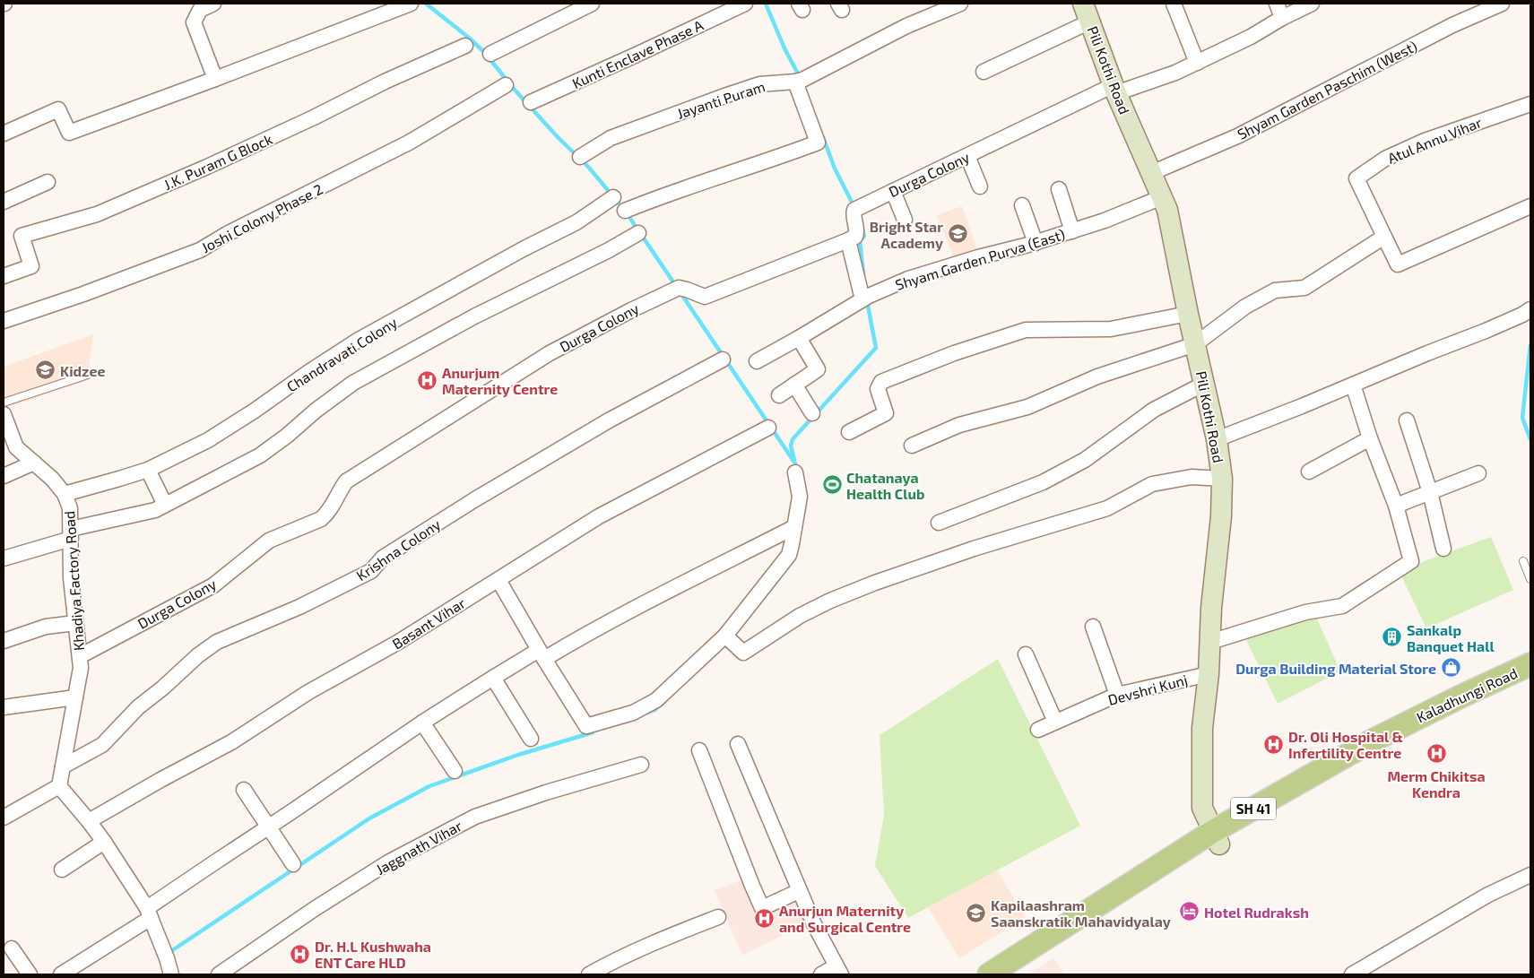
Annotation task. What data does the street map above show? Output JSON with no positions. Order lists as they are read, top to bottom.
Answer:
{
  "streets": {
    "main road": ["Kaladhungi Road", "SH 41"],
    "street": [
      "Kunti Enclave Phase A",
      "Pili Kothi Road",
      "Shyam Garden Paschim (West)",
      "Jayanti Puram",
      "Atul Annu Vihar",
      "J.K. Puram G Block",
      "Durga Colony",
      "Joshi Colony Phase 2",
      "Shyam Garden Purva (East)",
      "Chandravati Colony",
      "Krishna Colony",
      "Khadiya Factory Road",
      "Basant Vihar",
      "Devshri Kunj",
      "Jaggnath Vihar"
    ]
  },
  "crossings": [
    ["Pili Kothi Road", "Shyam Garden Paschim (West)"],
    ["Pili Kothi Road", "Durga Colony"],
    ["Pili Kothi Road", "Shyam Garden Purva (East)"],
    ["Pili Kothi Road", "Devshri Kunj"],
    ["Pili Kothi Road", "Kaladhungi Road"],
    ["Durga Colony", "Khadiya Factory Road"],
    ["Chandravati Colony", "Khadiya Factory Road"],
    ["Krishna Colony", "Khadiya Factory Road"]
  ],
  "places": {
    "school or university": ["Bright Star Academy", "Kidzee", "Kapilaashram Saanskratik Mahavidyalay"],
    "hospital": [
      "Anurjum Maternity Centre",
      "Dr. Oli Hospital & Infertility Centre",
      "Merm Chikitsa Kendra",
      "Anurjun Maternity and Surgical Centre",
      "Dr. H.L Kushwaha ENT Care HLD"
    ],
    "sports": ["Chatanaya Health Club"],
    "building": ["Sankalp Banquet Hall"],
    "shop": ["Durga Building Material Store"],
    "hotel": ["Hotel Rudraksh"]
  }
}
